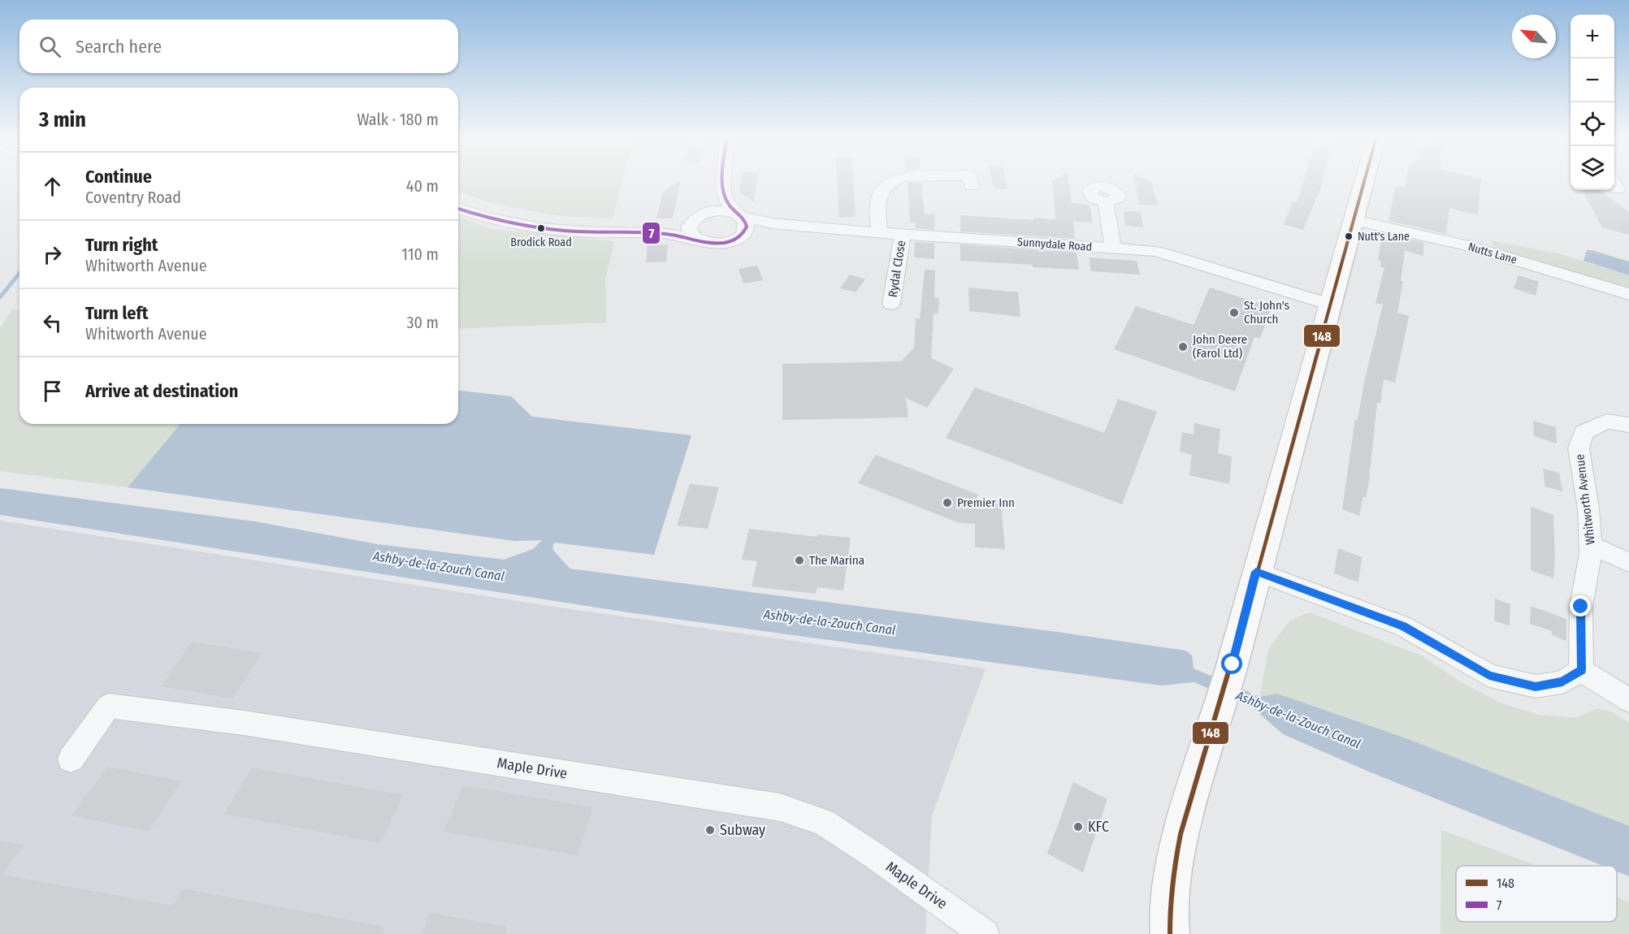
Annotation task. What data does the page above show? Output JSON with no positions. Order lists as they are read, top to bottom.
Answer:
{
  "streets": {
    "street": [
      "Sunnydale Road",
      "Nutts Lane",
      "Rydal Close",
      "Whitworth Avenue",
      "Maple Drive"
    ]
  },
  "crossings": [
    ["Sunnydale Road", "Rydal Close"]
  ],
  "water": ["Ashby-de-la-Zouch Canal"],
  "places": [
    "Brodick Road",
    "Nutt's Lane",
    "St. John's Church",
    "John Deere (Farol Ltd)",
    "Premier Inn",
    "The Marina",
    "KFC",
    "Subway"
  ],
  "lines": ["transit line 148", "transit line 7"],
  "legend": ["148", "7"],
  "north": "top left",
  "page": {
    "map_buttons": ["+", "−"],
    "search": "Search here",
    "heading": ["3 min", "Walk · 180 m"],
    "list": [
      ["Continue", "Coventry Road", "40 m"],
      ["Turn right", "Whitworth Avenue", "110 m"],
      ["Turn left", "Whitworth Avenue", "30 m"],
      "Arrive at destination"
    ]
  }
}
